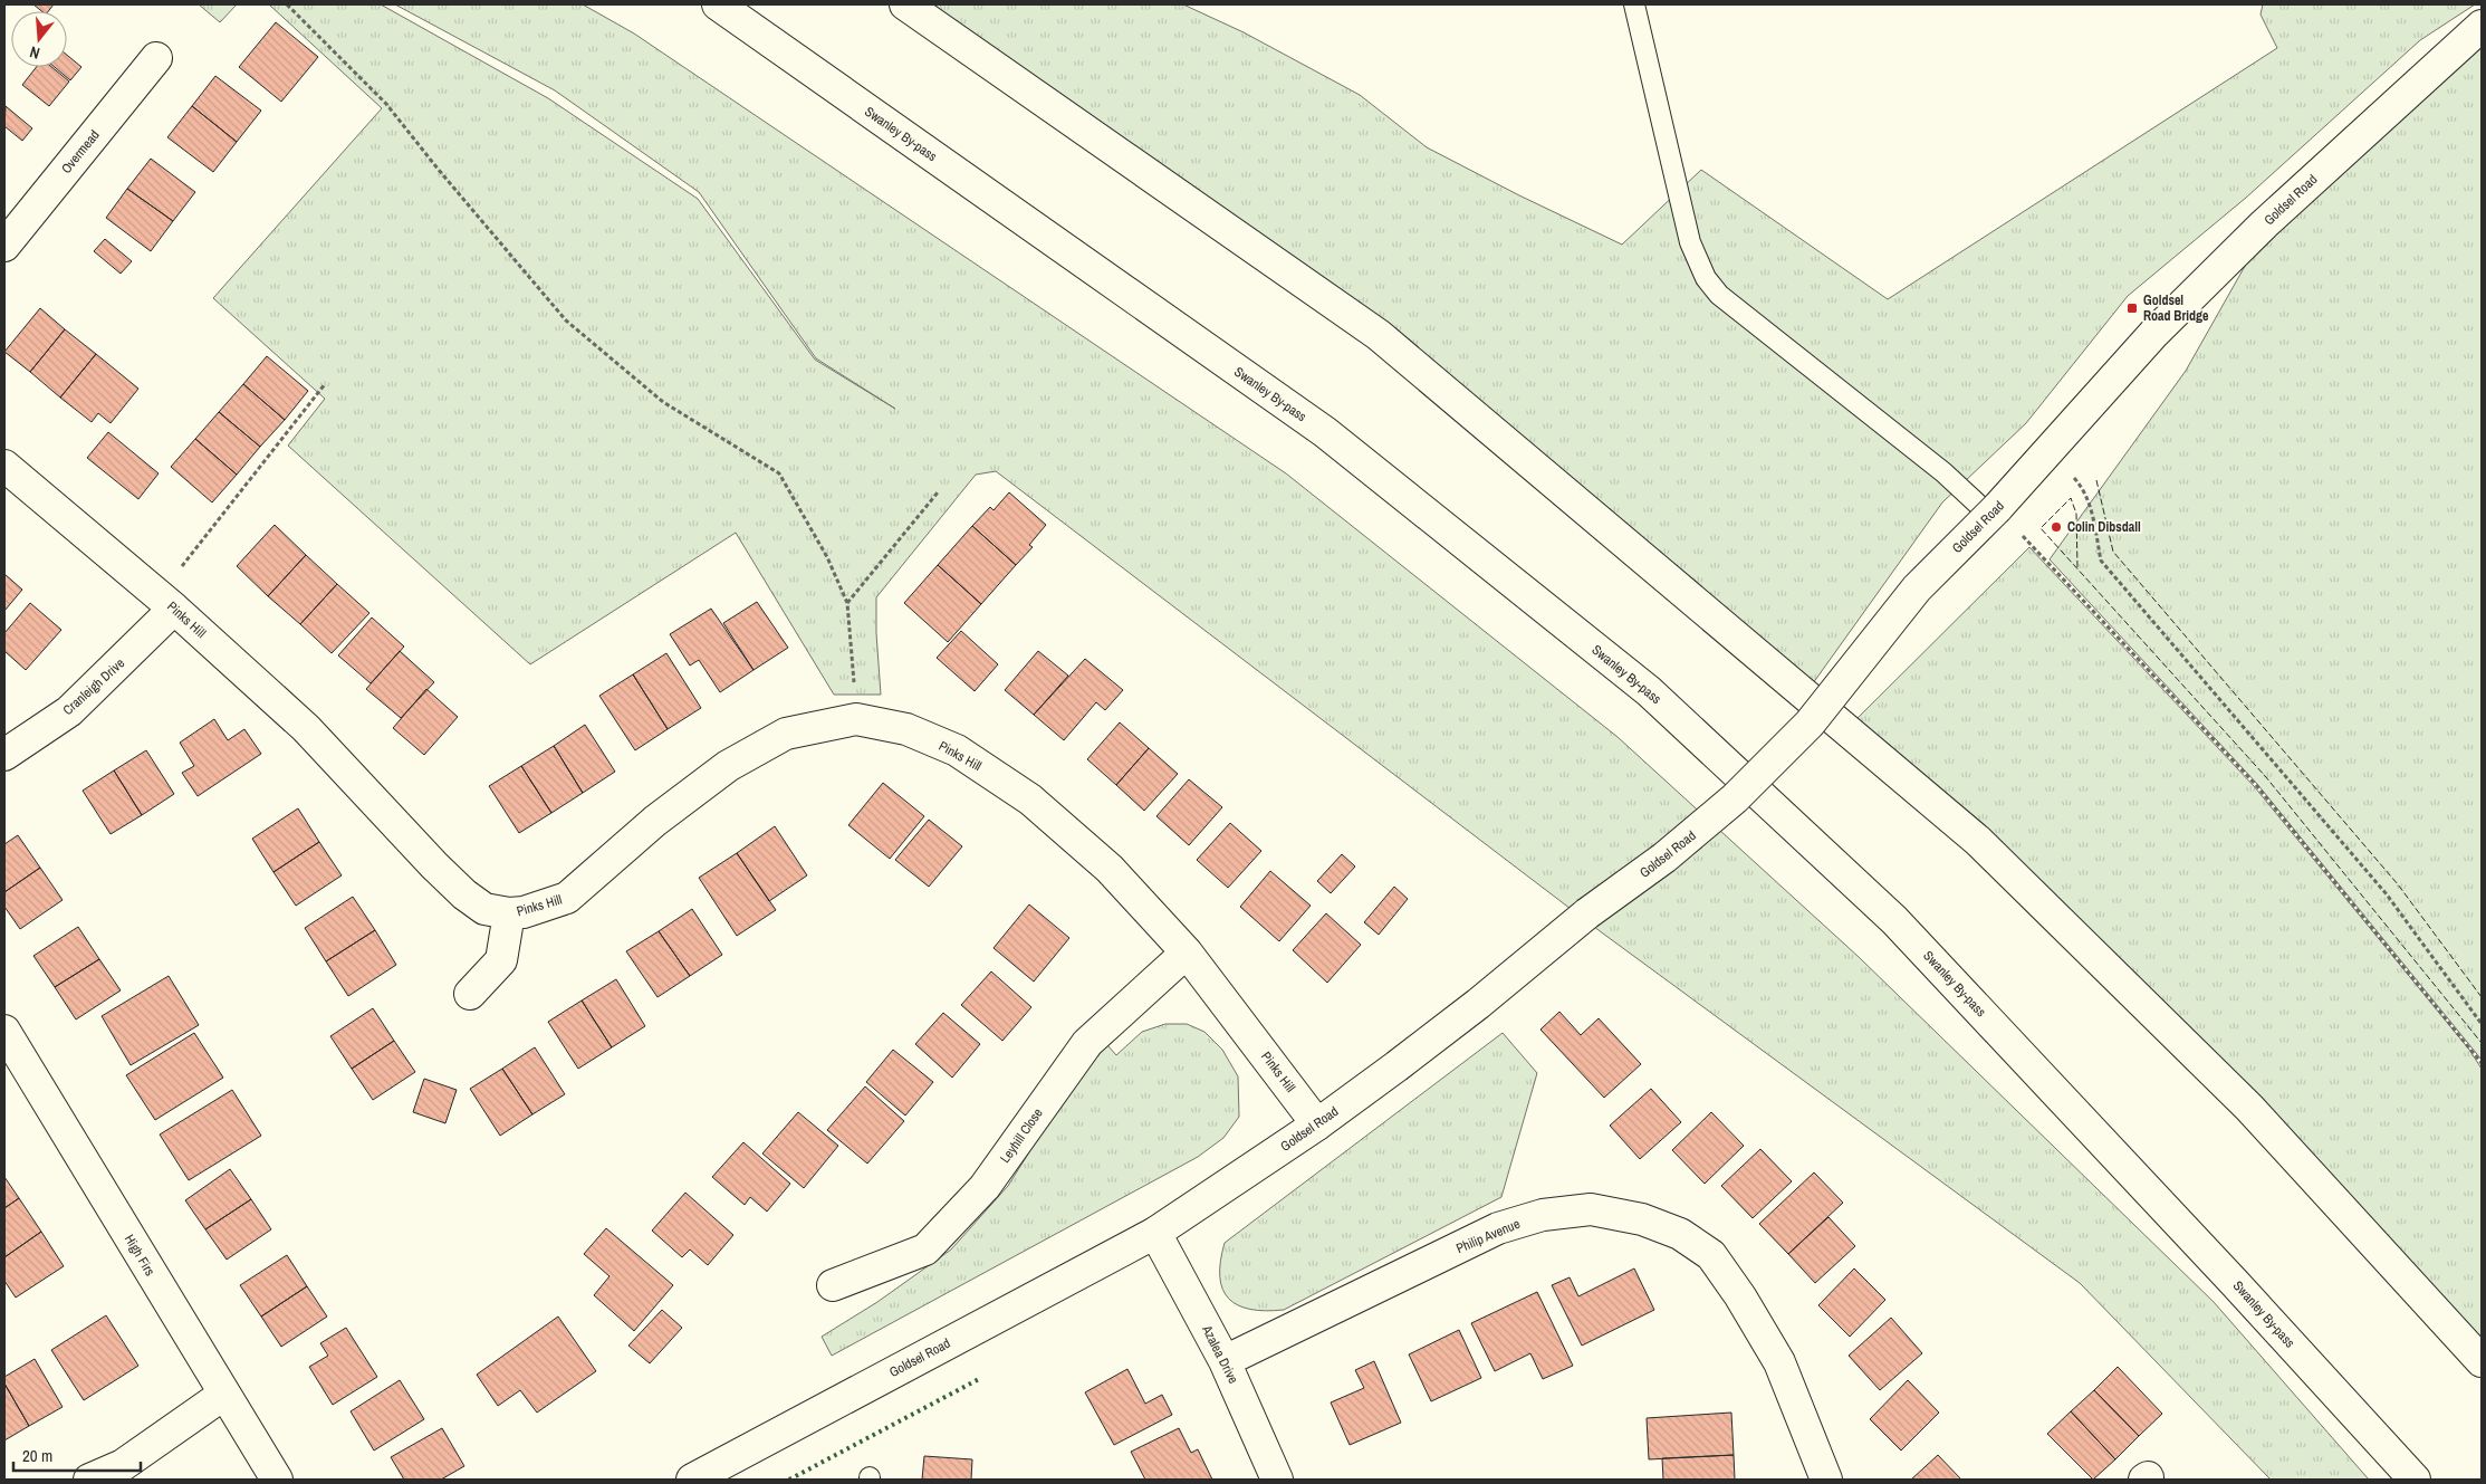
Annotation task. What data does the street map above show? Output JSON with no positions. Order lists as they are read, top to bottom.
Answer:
{
  "streets": {
    "main road": [
      "Swanley By-pass",
      "Overmead",
      "Goldsel Road",
      "Pinks Hill",
      "Cranleigh Drive",
      "Leyhill Close",
      "Philip Avenue",
      "High Firs",
      "Azalea Drive"
    ]
  },
  "crossings": [
    ["Goldsel Road", "Pinks Hill"],
    ["Goldsel Road", "Azalea Drive"],
    ["Pinks Hill", "Cranleigh Drive"],
    ["Pinks Hill", "Leyhill Close"],
    ["Philip Avenue", "Azalea Drive"]
  ],
  "places": {
    "transit": ["Goldsel Road Bridge"],
    "other": ["Colin Dibsdall"]
  },
  "scale_bar": "20 m",
  "north": "bottom"
}
